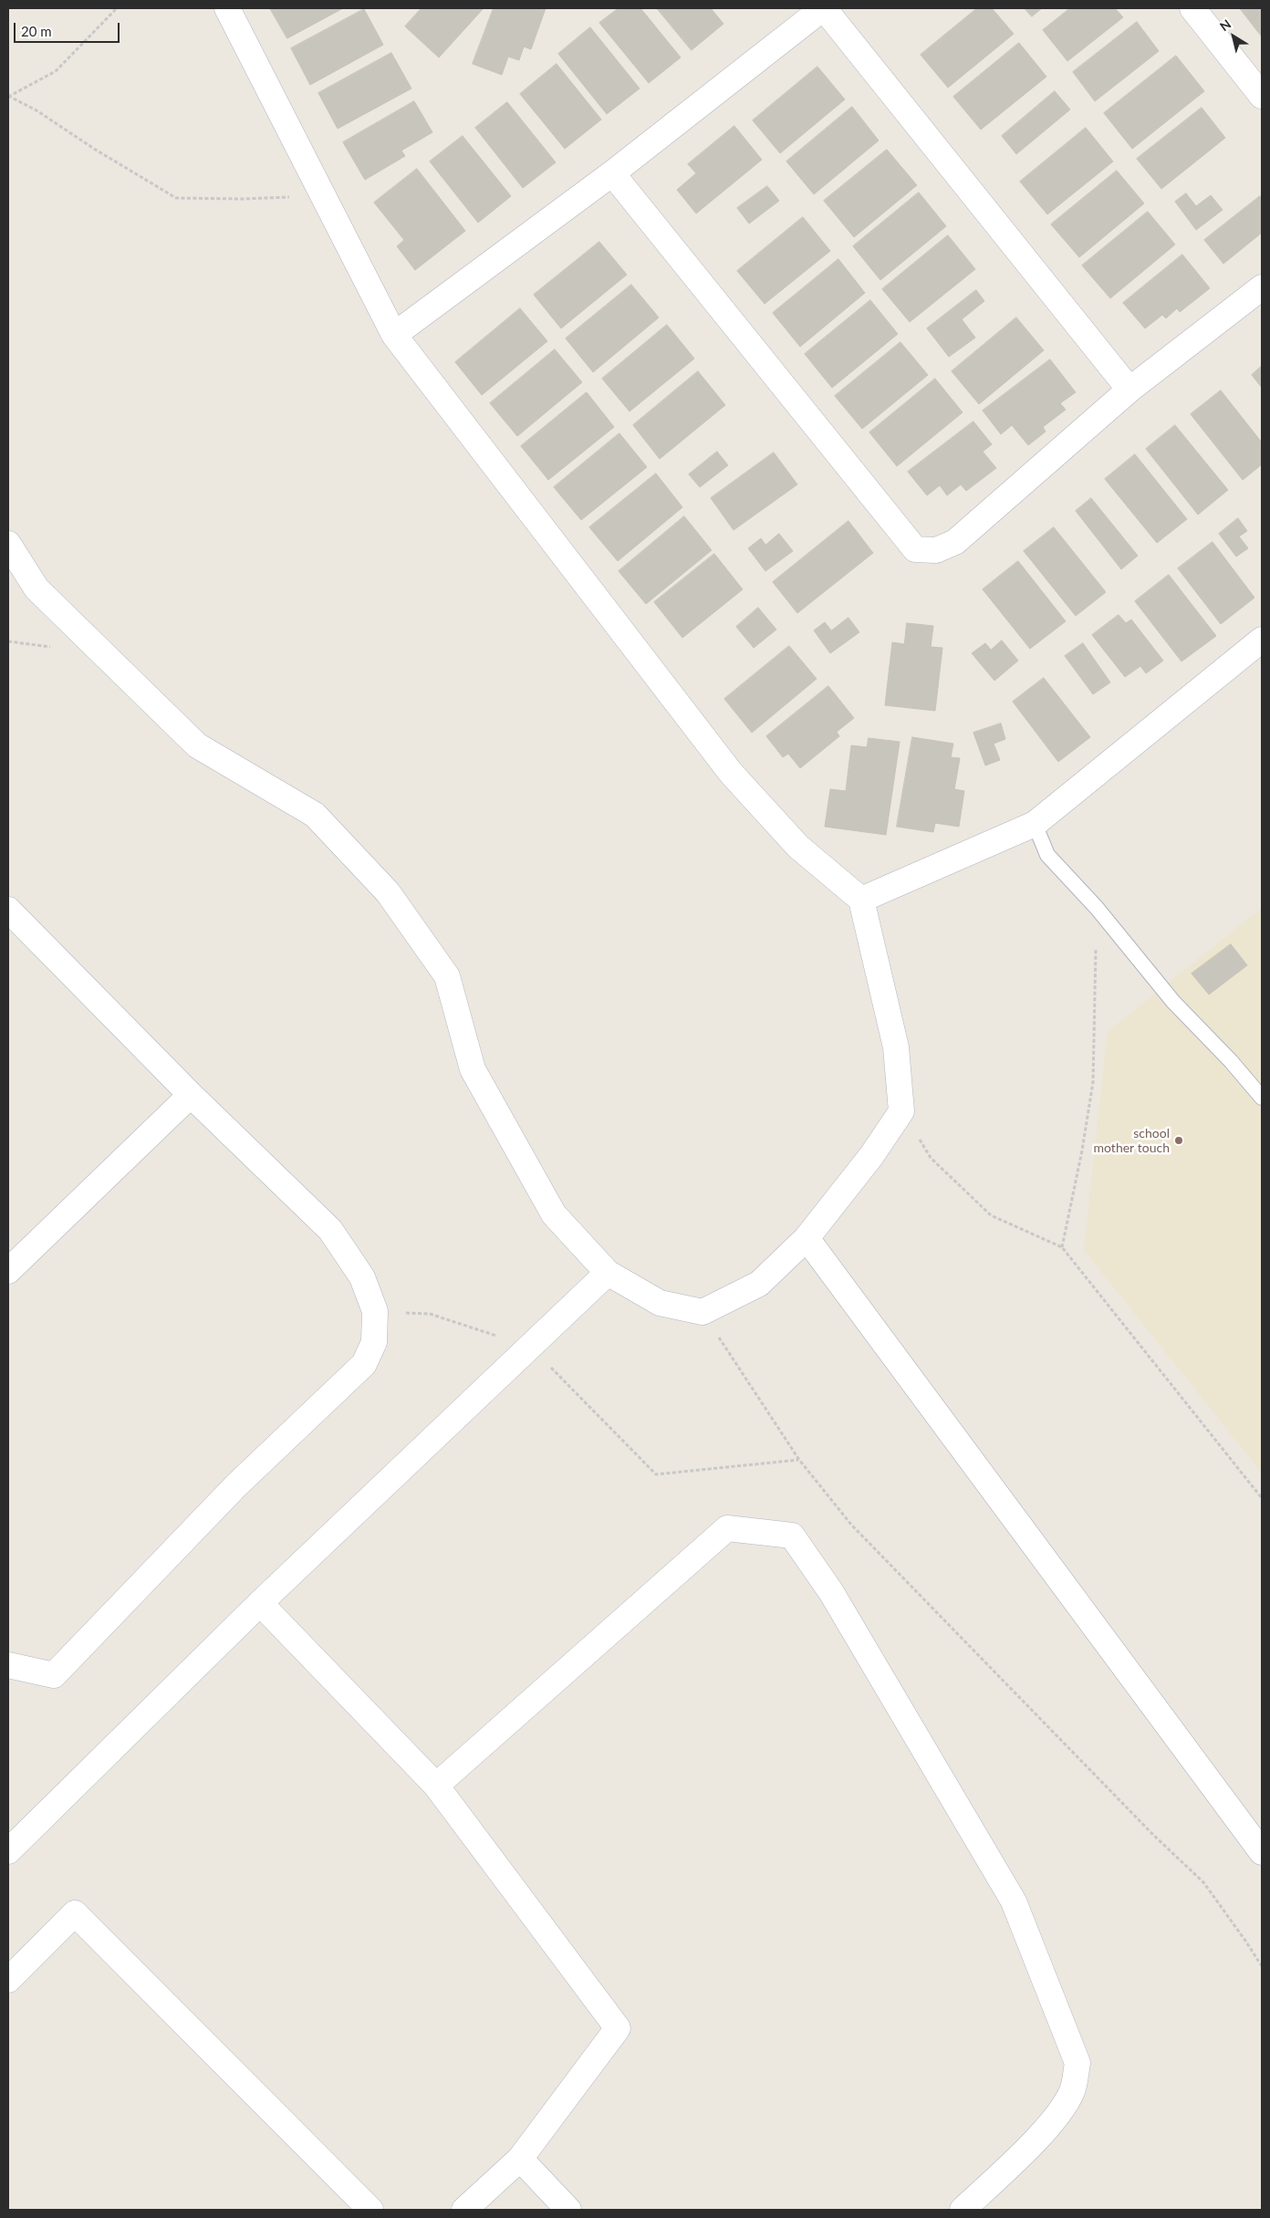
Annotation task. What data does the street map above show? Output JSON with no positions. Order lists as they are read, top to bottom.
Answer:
{
  "places": ["school mother touch"],
  "scale_bar": "20 m",
  "north": "top left"
}
